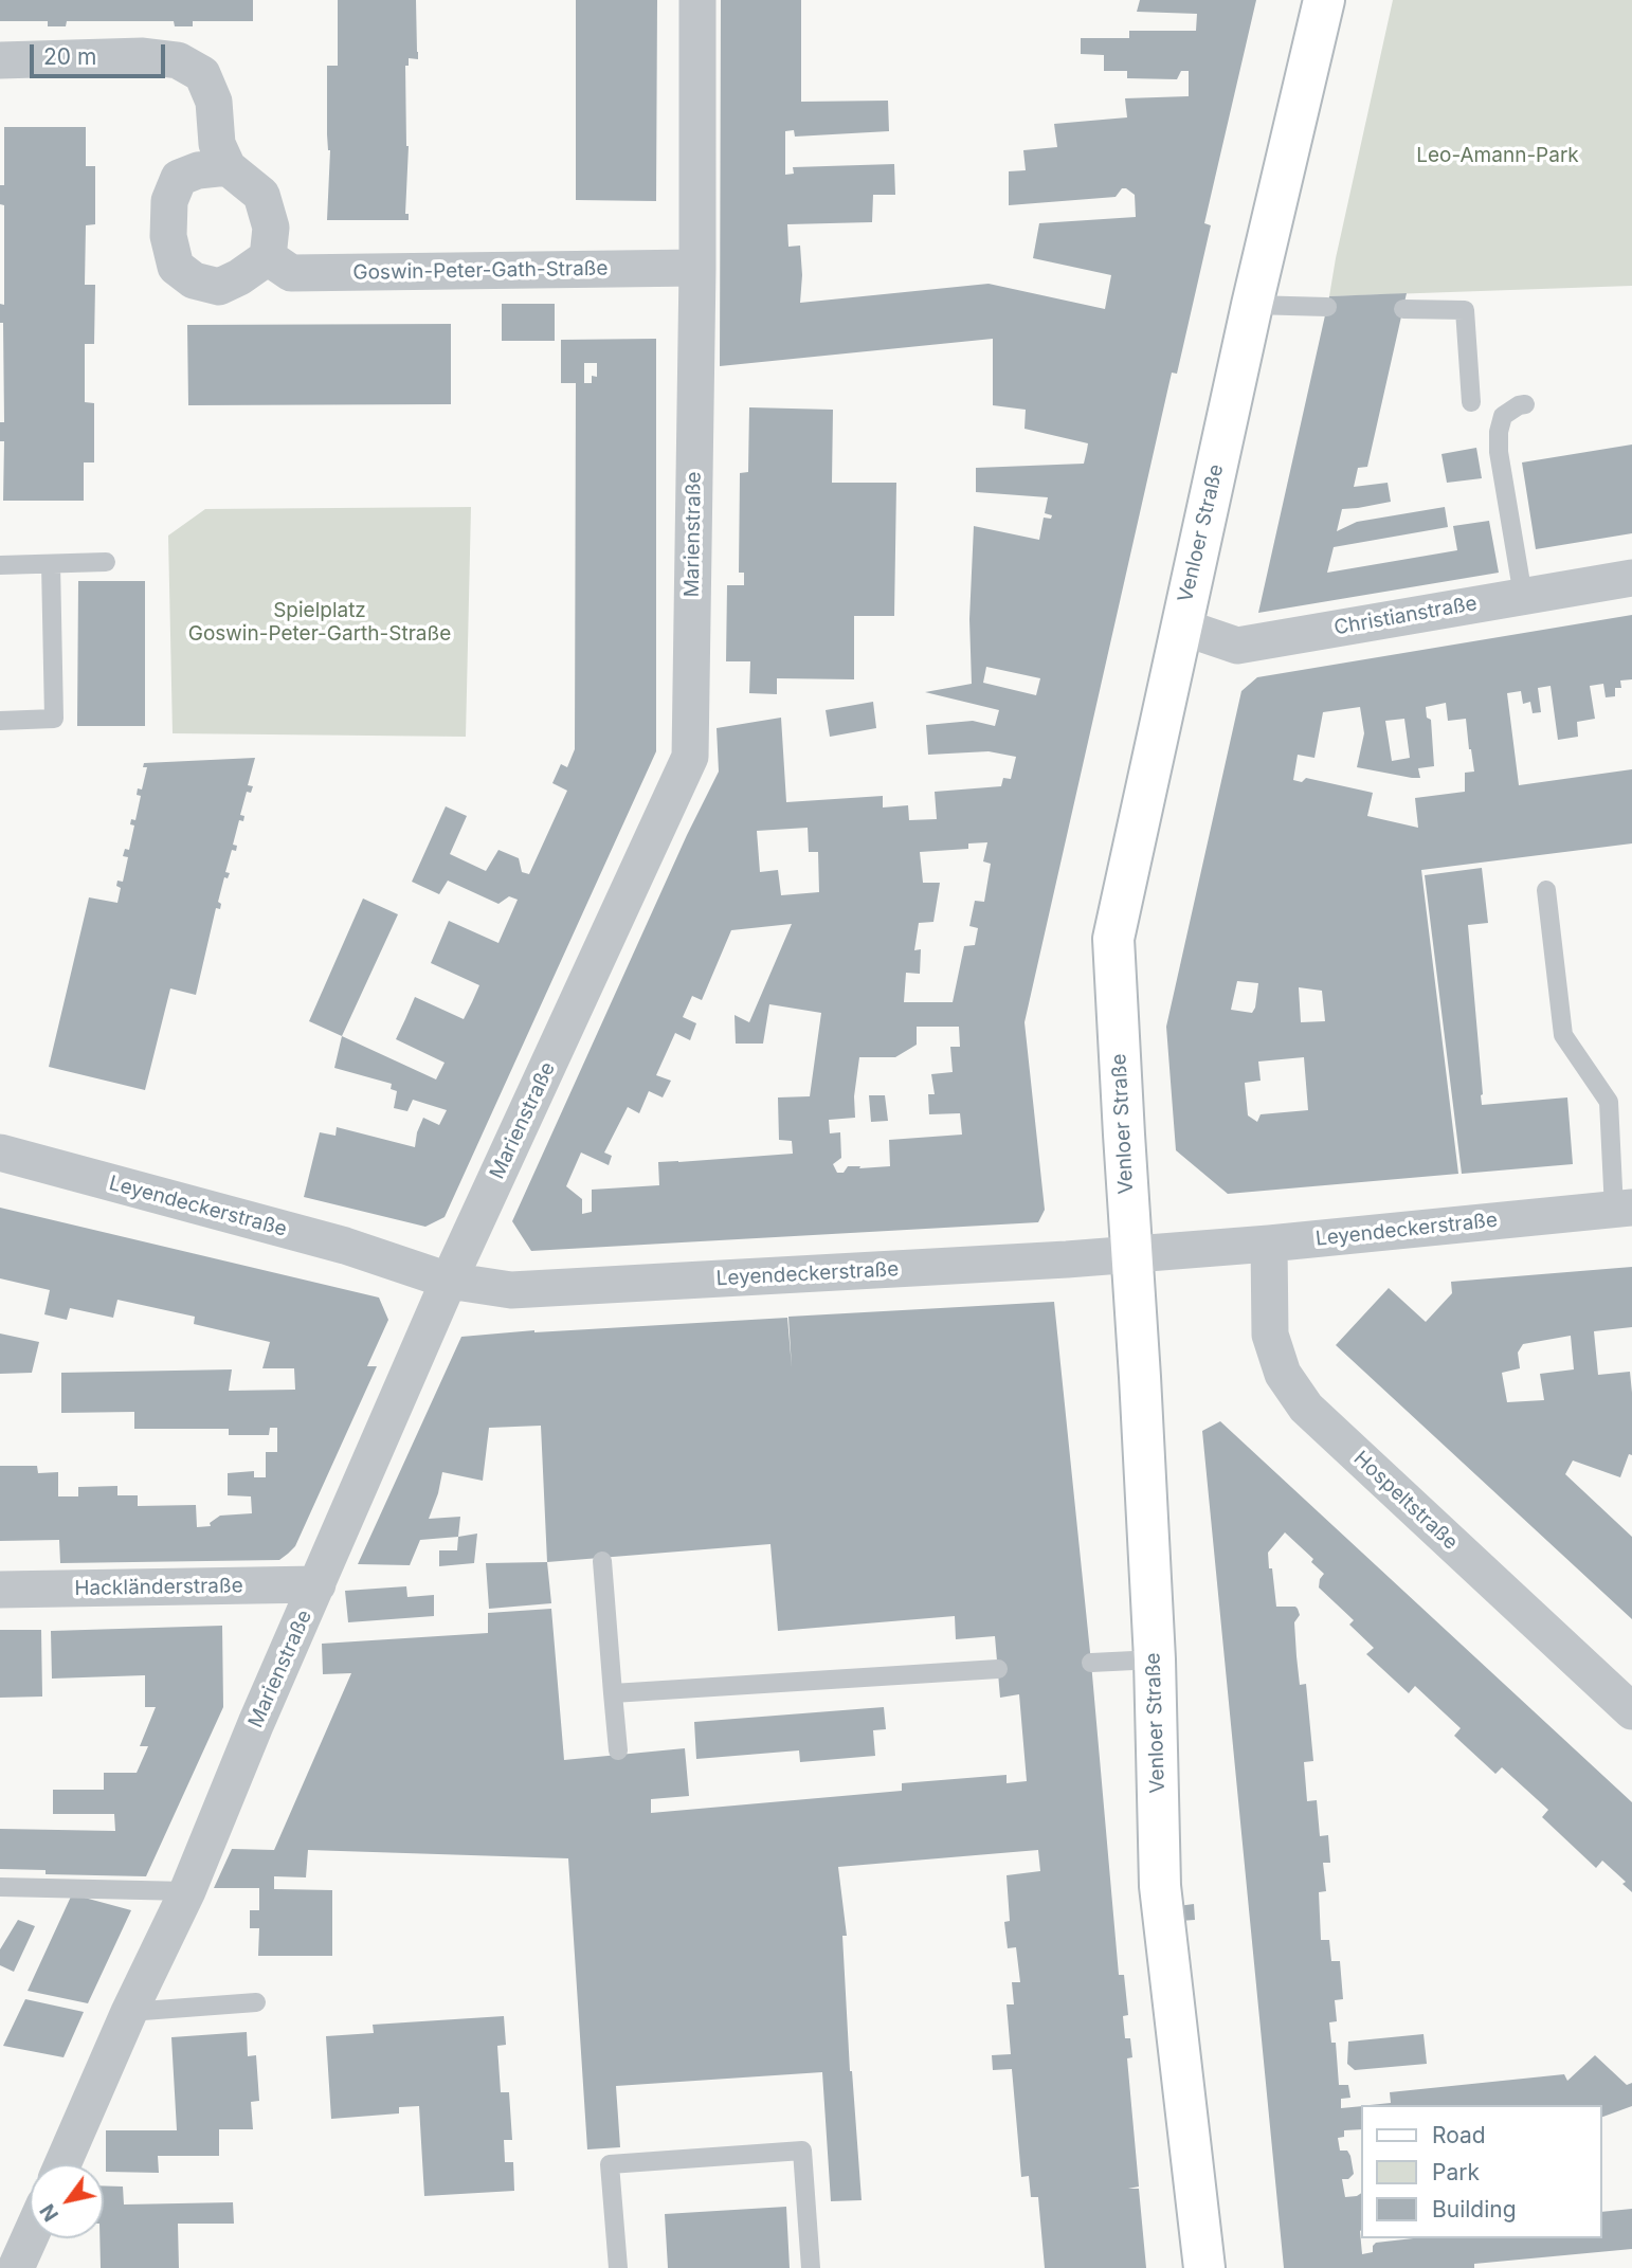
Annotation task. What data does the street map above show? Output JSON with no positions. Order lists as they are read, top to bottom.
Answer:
{
  "streets": {
    "main road": ["Venloer Straße"],
    "street": [
      "Goswin-Peter-Gath-Straße",
      "Marienstraße",
      "Christianstraße",
      "Leyendeckerstraße",
      "Hospeltstraße",
      "Hackländerstraße"
    ]
  },
  "crossings": [
    ["Goswin-Peter-Gath-Straße", "Marienstraße"],
    ["Venloer Straße", "Christianstraße"],
    ["Venloer Straße", "Leyendeckerstraße"],
    ["Marienstraße", "Leyendeckerstraße"],
    ["Marienstraße", "Hackländerstraße"],
    ["Leyendeckerstraße", "Hospeltstraße"]
  ],
  "parks": ["Leo-Amann-Park", "Spielplatz Goswin-Peter-Garth-Straße"],
  "legend": ["Road", "Park", "Building"],
  "scale_bar": "20 m",
  "north": "bottom left"
}
